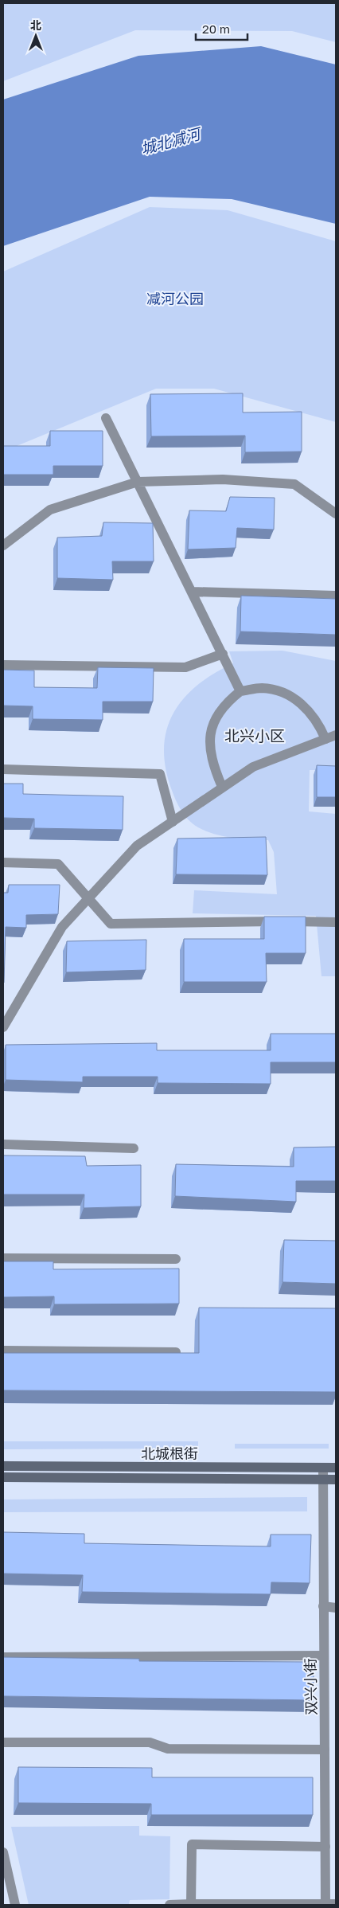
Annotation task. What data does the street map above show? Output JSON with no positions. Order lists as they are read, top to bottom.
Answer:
{
  "streets": {
    "street": ["北城根街", "双兴小街"]
  },
  "crossings": [
    ["北城根街", "双兴小街"]
  ],
  "districts": ["北兴小区"],
  "water": ["城北减河"],
  "parks": ["减河公园"],
  "scale_bar": "20 m",
  "north": "top"
}
